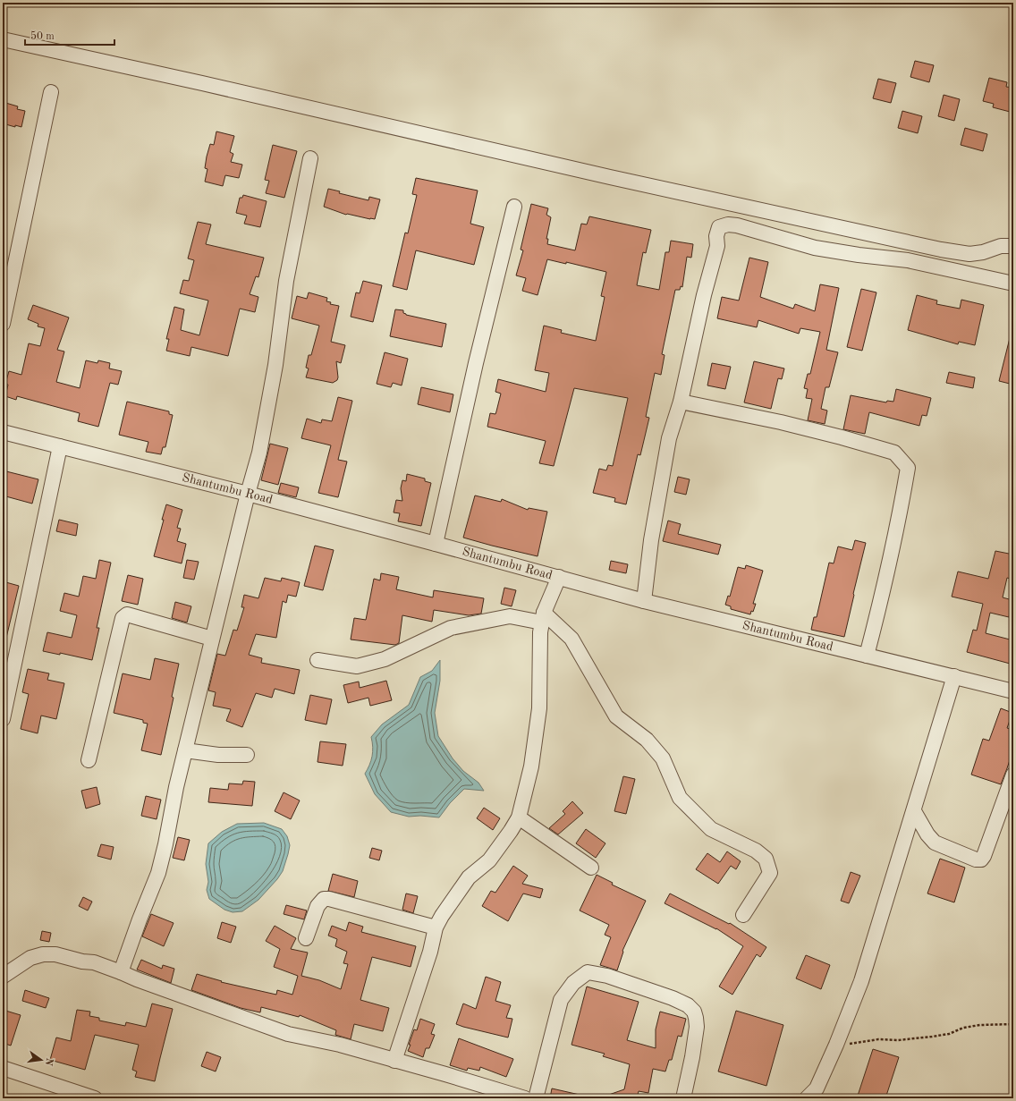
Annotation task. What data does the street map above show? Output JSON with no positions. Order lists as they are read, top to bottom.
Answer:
{
  "streets": {
    "street": ["Shantumbu Road"]
  },
  "scale_bar": "50 m",
  "north": "right"
}
